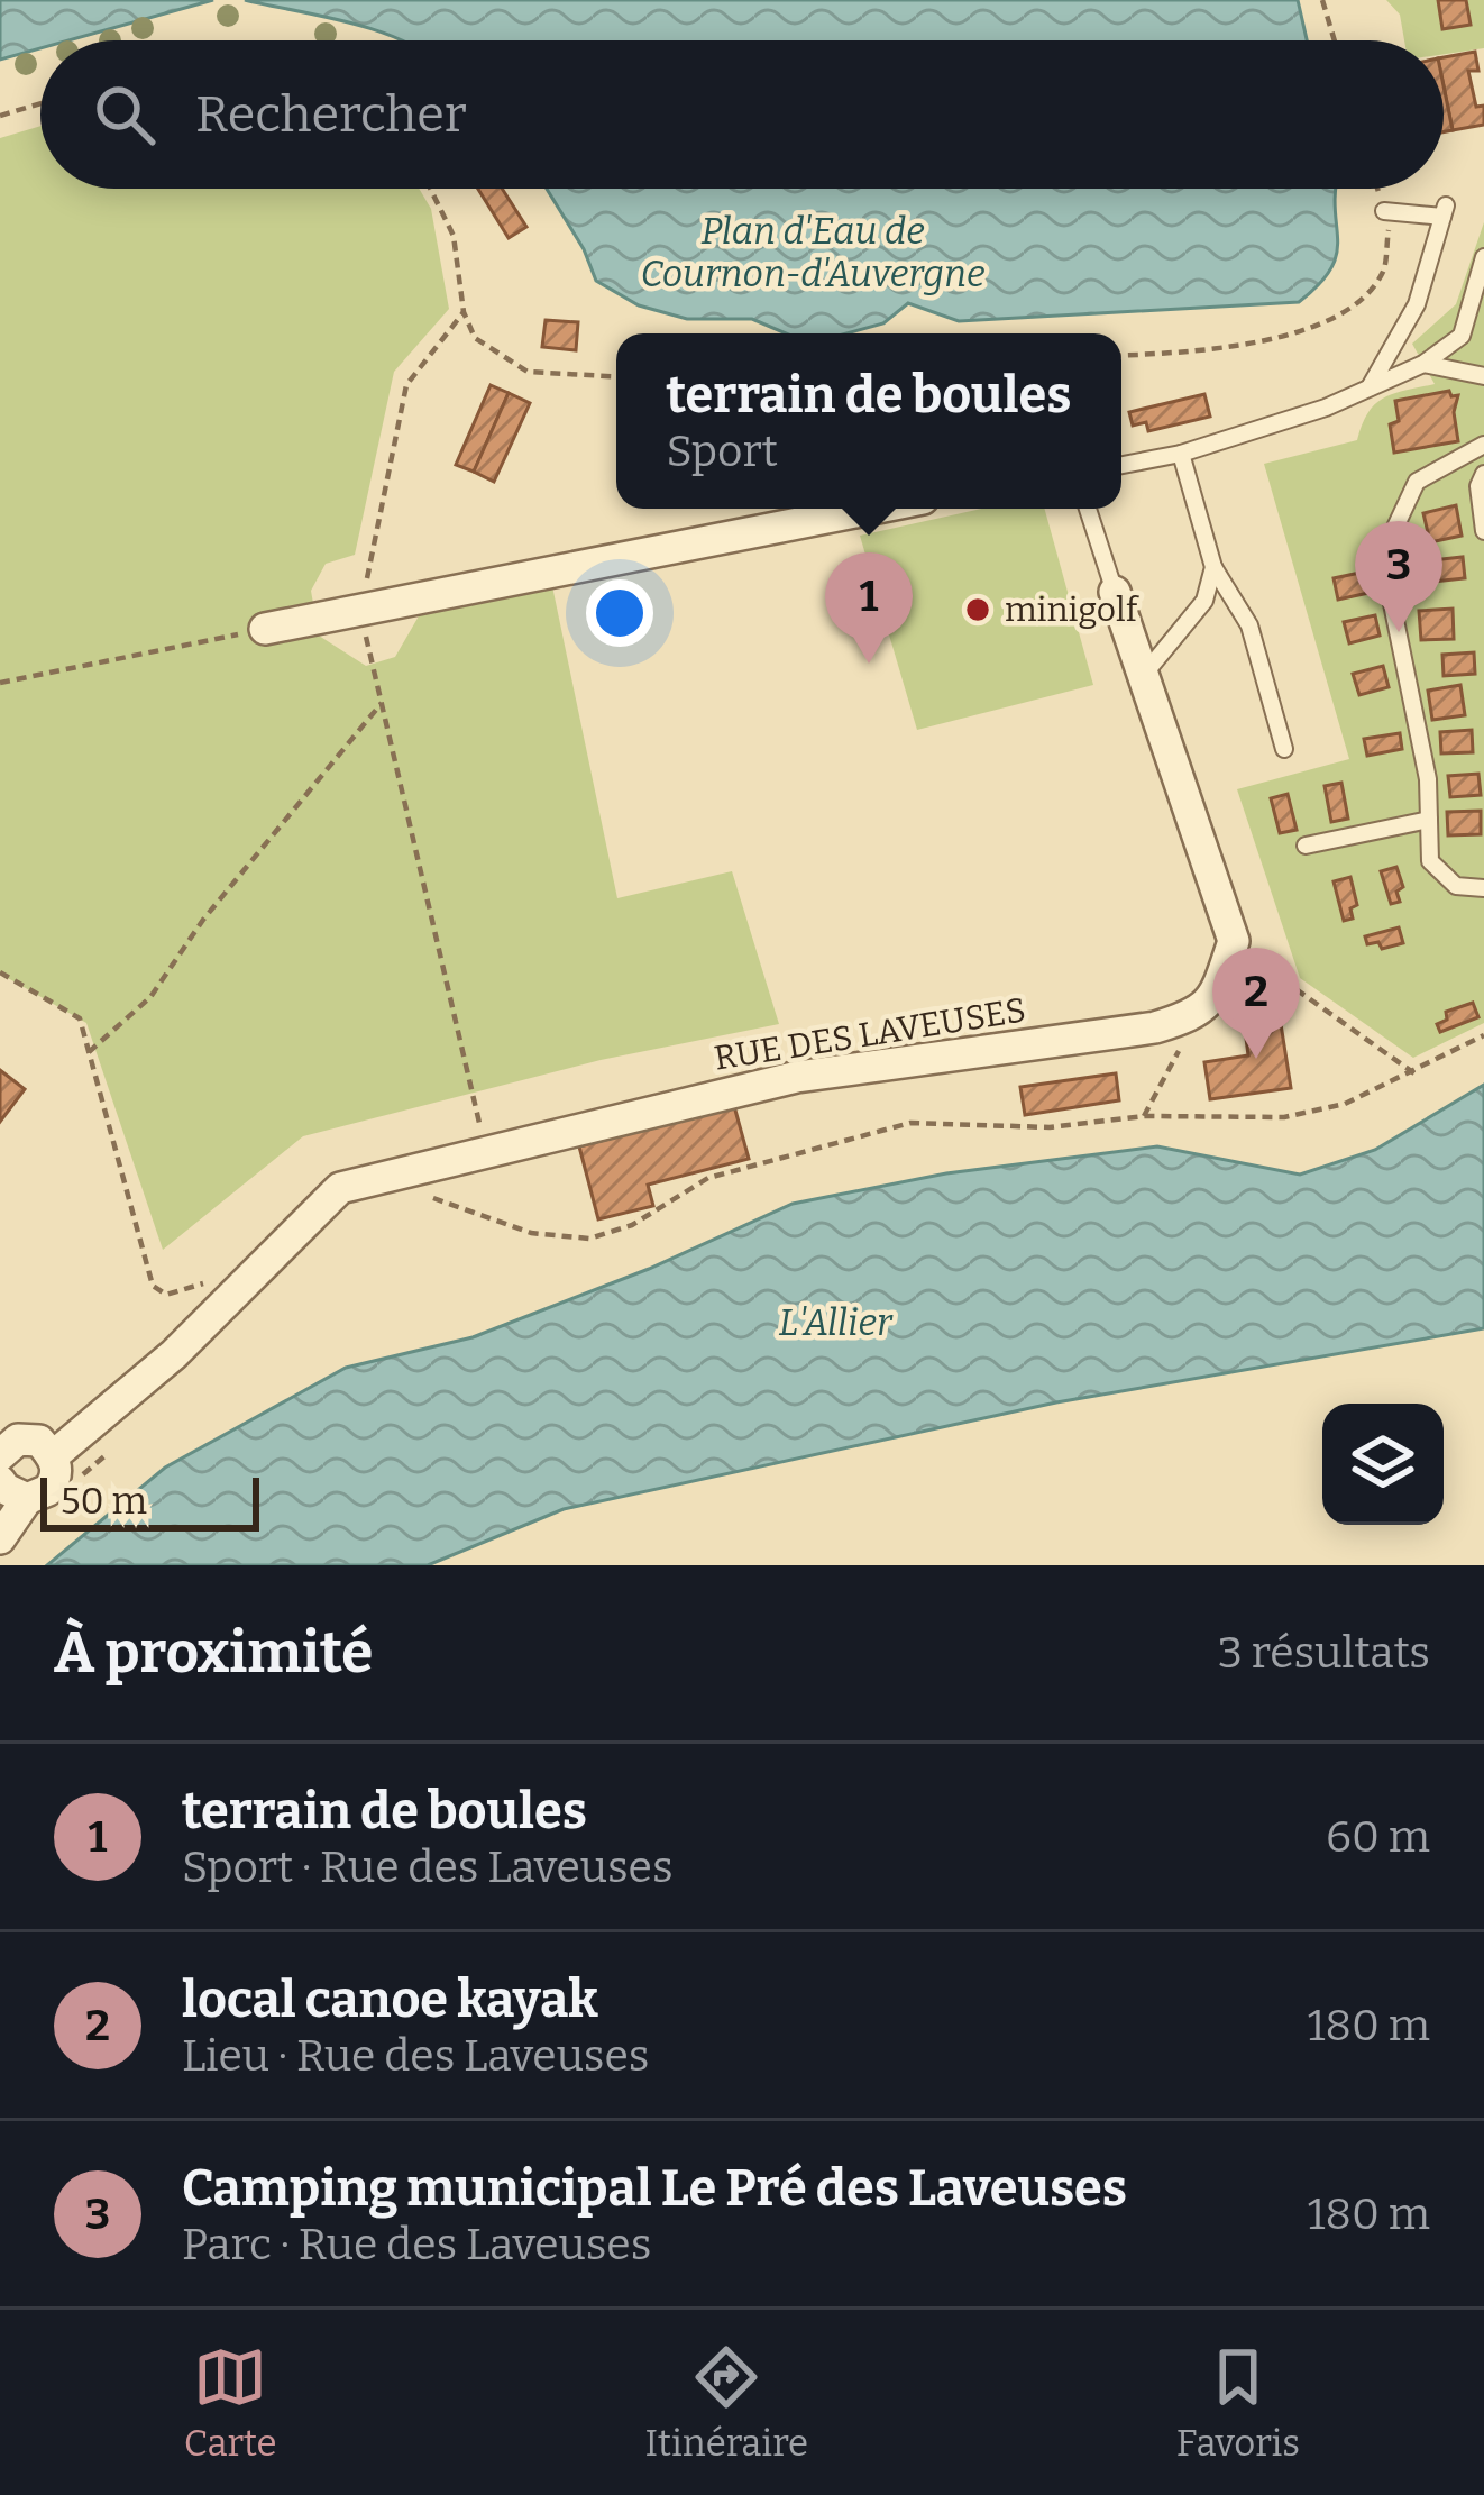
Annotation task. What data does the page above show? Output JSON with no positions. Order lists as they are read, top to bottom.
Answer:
{
  "streets": {
    "street": ["RUE DES LAVEUSES"]
  },
  "water": ["Plan d'Eau de Cournon-d'Auvergne", "L'Allier"],
  "places": ["minigolf"],
  "scale_bar": "50 m",
  "page": {
    "search": "Rechercher",
    "popup": ["terrain de boules", "Sport"],
    "pins": ["3", "1", "2"],
    "scale": "50 m",
    "heading": ["À proximité", "3 résultats"],
    "list": [
      {
        "mark": "1",
        "name": "terrain de boules",
        "note": "Sport · Rue des Laveuses",
        "value": "60 m"
      },
      {
        "mark": "2",
        "name": "local canoe kayak",
        "note": "Lieu · Rue des Laveuses",
        "value": "180 m"
      },
      {
        "mark": "3",
        "name": "Camping municipal Le Pré des Laveuses",
        "note": "Parc · Rue des Laveuses",
        "value": "180 m"
      }
    ],
    "nav": ["Carte", "Itinéraire", "Favoris"]
  }
}
